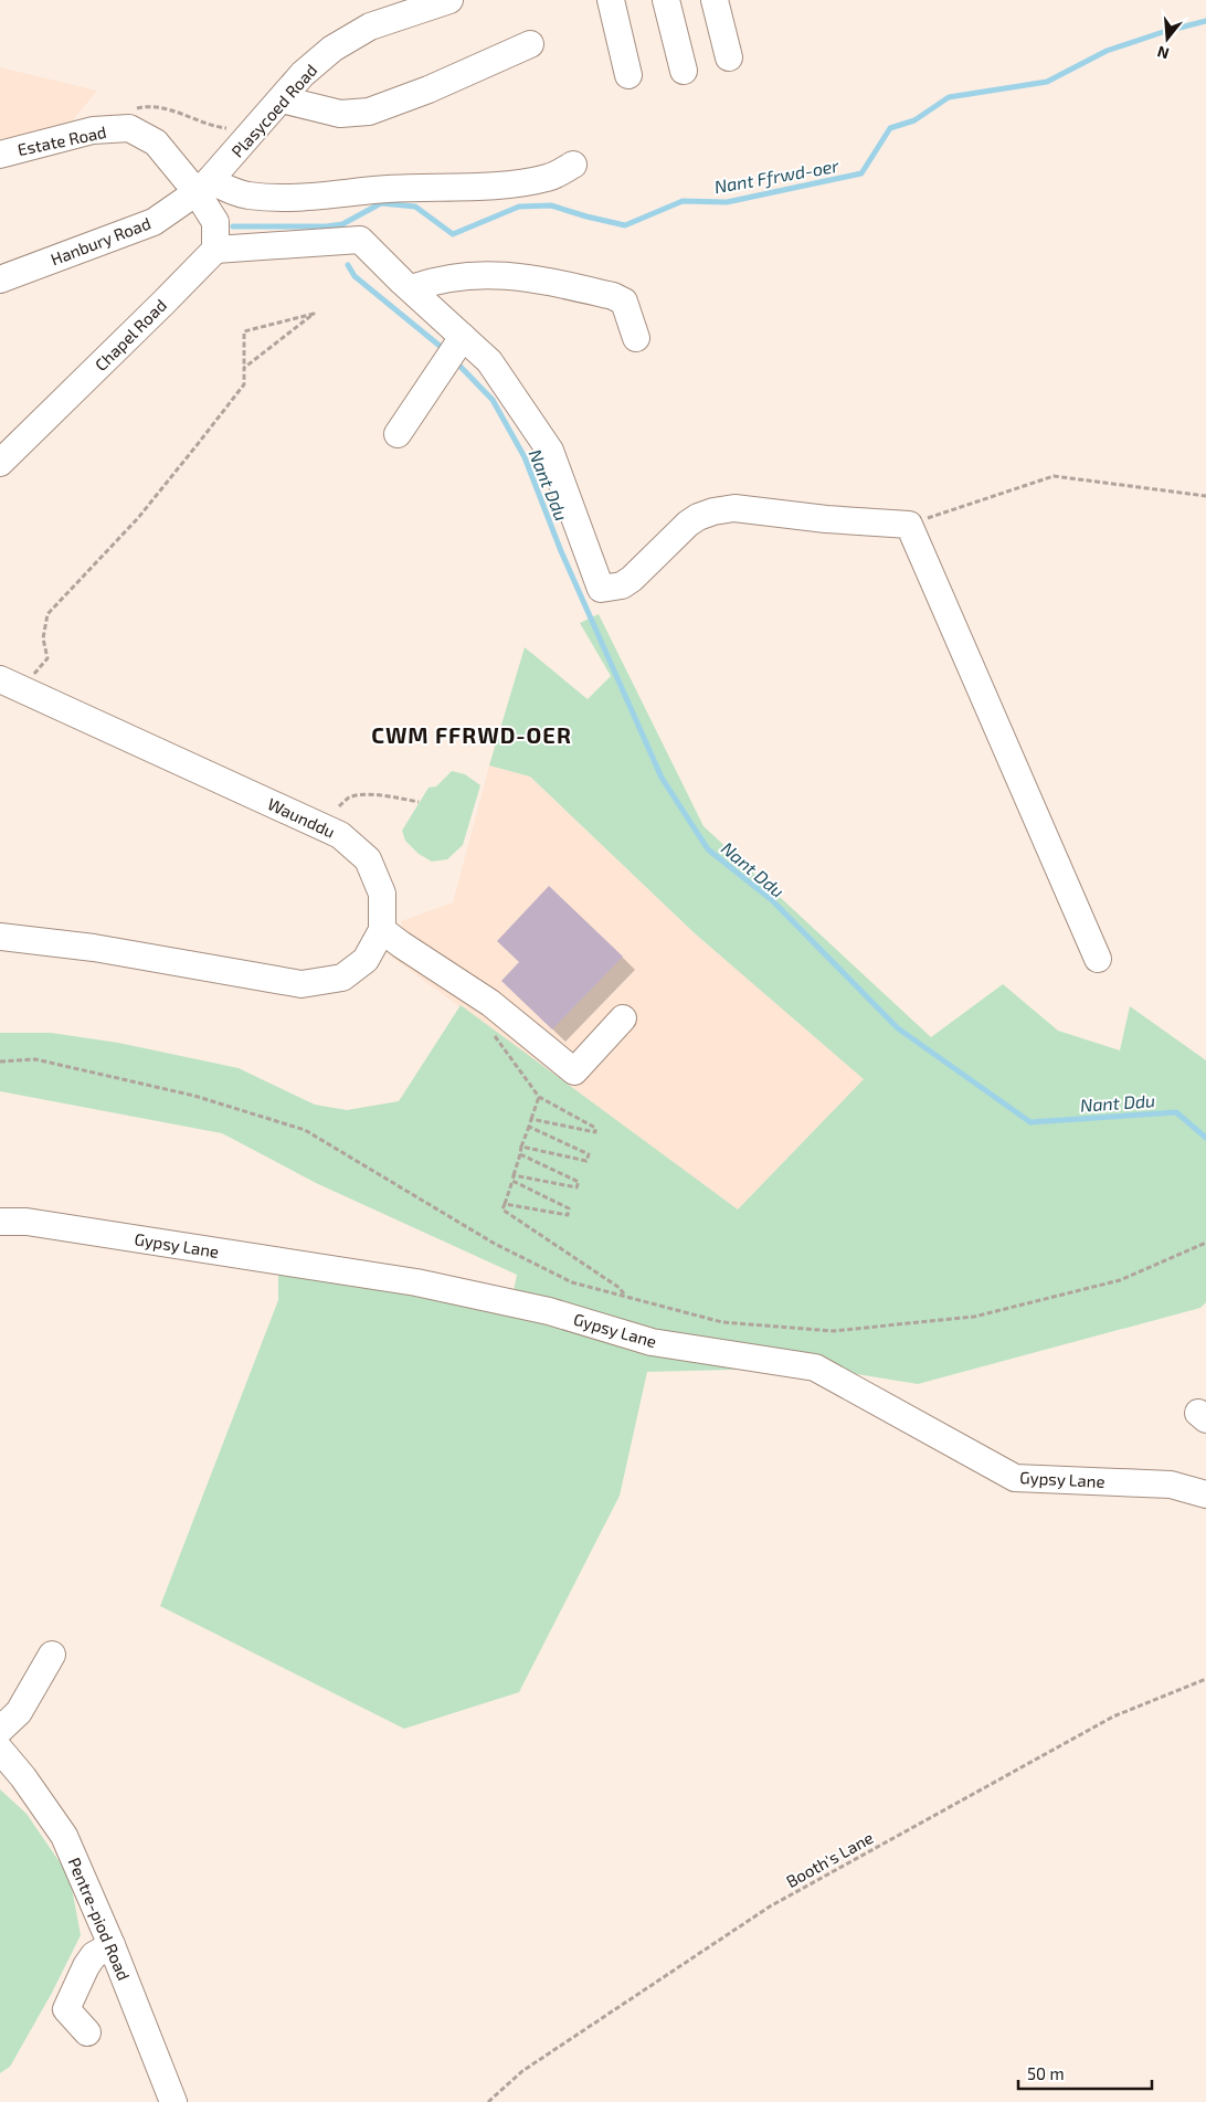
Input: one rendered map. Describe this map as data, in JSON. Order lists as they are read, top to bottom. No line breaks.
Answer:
{"streets":{"street":["Plasycoed Road","Estate Road","Hanbury Road","Chapel Road","Waunddu","Gypsy Lane","Pentre-piod Road"],"path":["Booth's Lane"]},"crossings":[["Plasycoed Road","Estate Road"],["Plasycoed Road","Hanbury Road"],["Estate Road","Hanbury Road"]],"districts":["CWM FFRWD-OER"],"water":["Nant Ffrwd-oer","Nant Ddu"],"scale_bar":"50 m","north":"bottom"}
